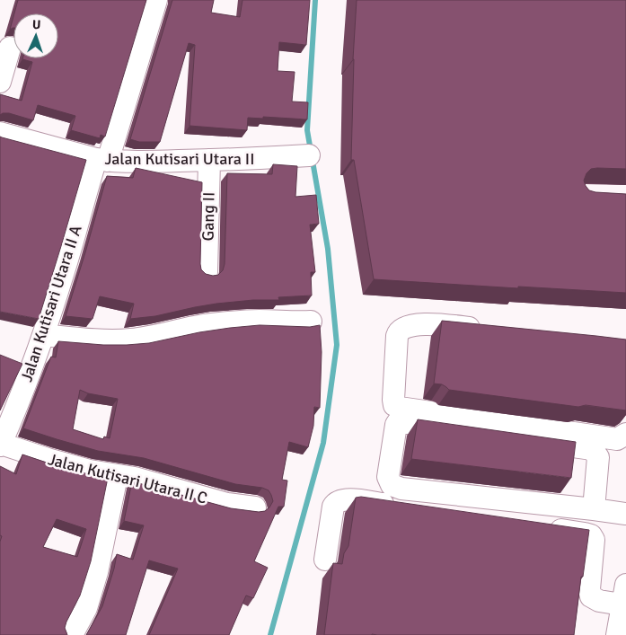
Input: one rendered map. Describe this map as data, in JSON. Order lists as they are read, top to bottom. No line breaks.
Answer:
{"streets":{"street":["Jalan Kutisari Utara II","Gang II","Jalan Kutisari Utara II A","Jalan Kutisari Utara II C"]},"crossings":[["Jalan Kutisari Utara II","Gang II"],["Jalan Kutisari Utara II","Jalan Kutisari Utara II A"],["Jalan Kutisari Utara II A","Jalan Kutisari Utara II C"]],"north":"top"}
